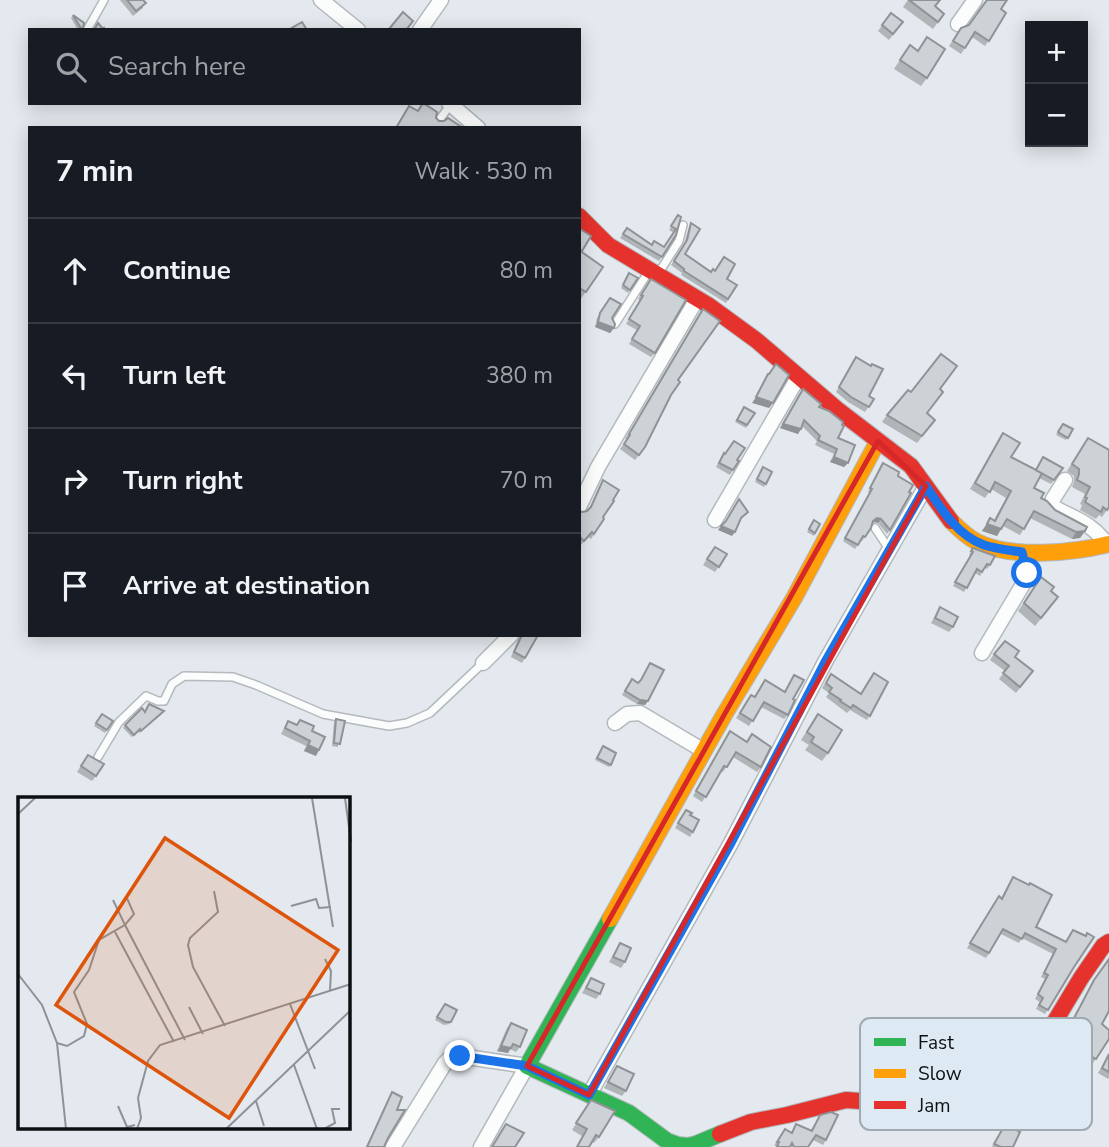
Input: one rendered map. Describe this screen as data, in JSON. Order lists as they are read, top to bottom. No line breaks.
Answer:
{"legend":["Fast","Slow","Jam"],"page":{"map_buttons":["+","−"],"search":"Search here","heading":["7 min","Walk · 530 m"],"list":[["Continue","80 m"],["Turn left","380 m"],["Turn right","70 m"],"Arrive at destination"]}}
